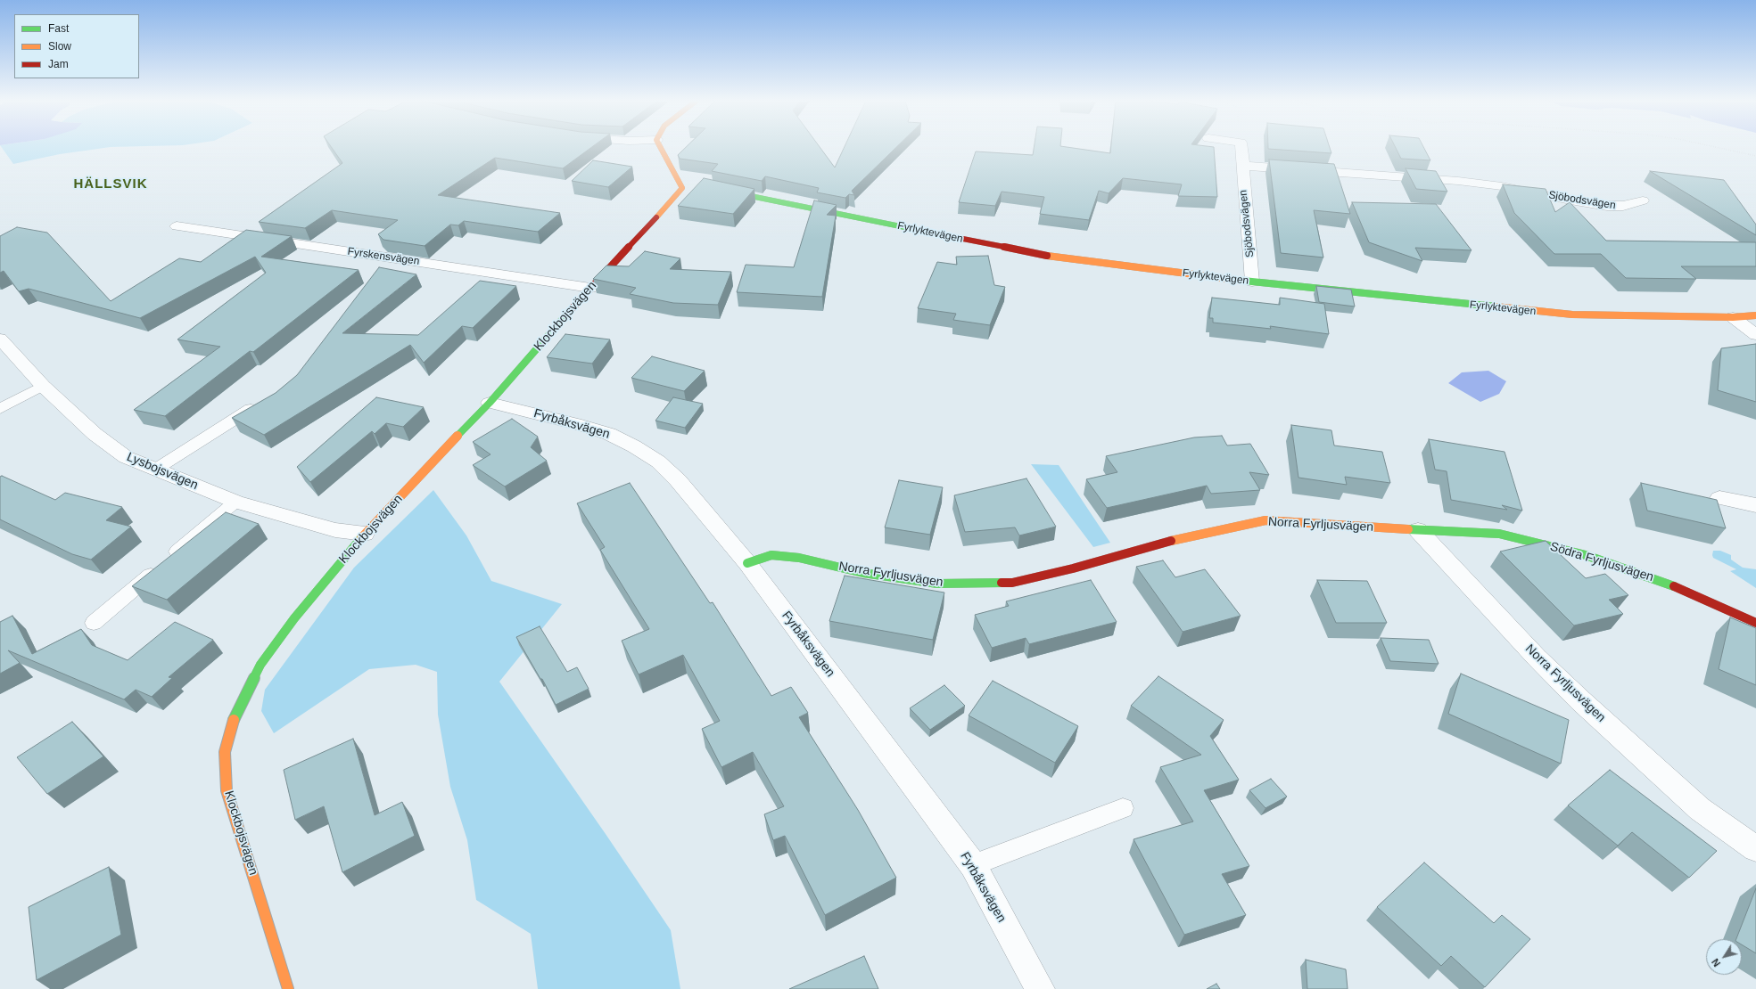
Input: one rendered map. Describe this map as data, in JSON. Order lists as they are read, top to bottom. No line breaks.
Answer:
{"streets":{"street":["Sjöbodsvägen","Fyrlyktevägen","Fyrskensvägen","Klockbojsvägen","Fyrbåksvägen","Lysbojsvägen","Norra Fyrljusvägen","Södra Fyrljusvägen"]},"crossings":[["Sjöbodsvägen","Fyrlyktevägen"],["Fyrskensvägen","Klockbojsvägen"],["Klockbojsvägen","Fyrbåksvägen"],["Klockbojsvägen","Lysbojsvägen"],["Fyrbåksvägen","Norra Fyrljusvägen"],["Norra Fyrljusvägen","Södra Fyrljusvägen"]],"districts":["HÄLLSVIK"],"legend":["Fast","Slow","Jam"],"north":"bottom left"}
